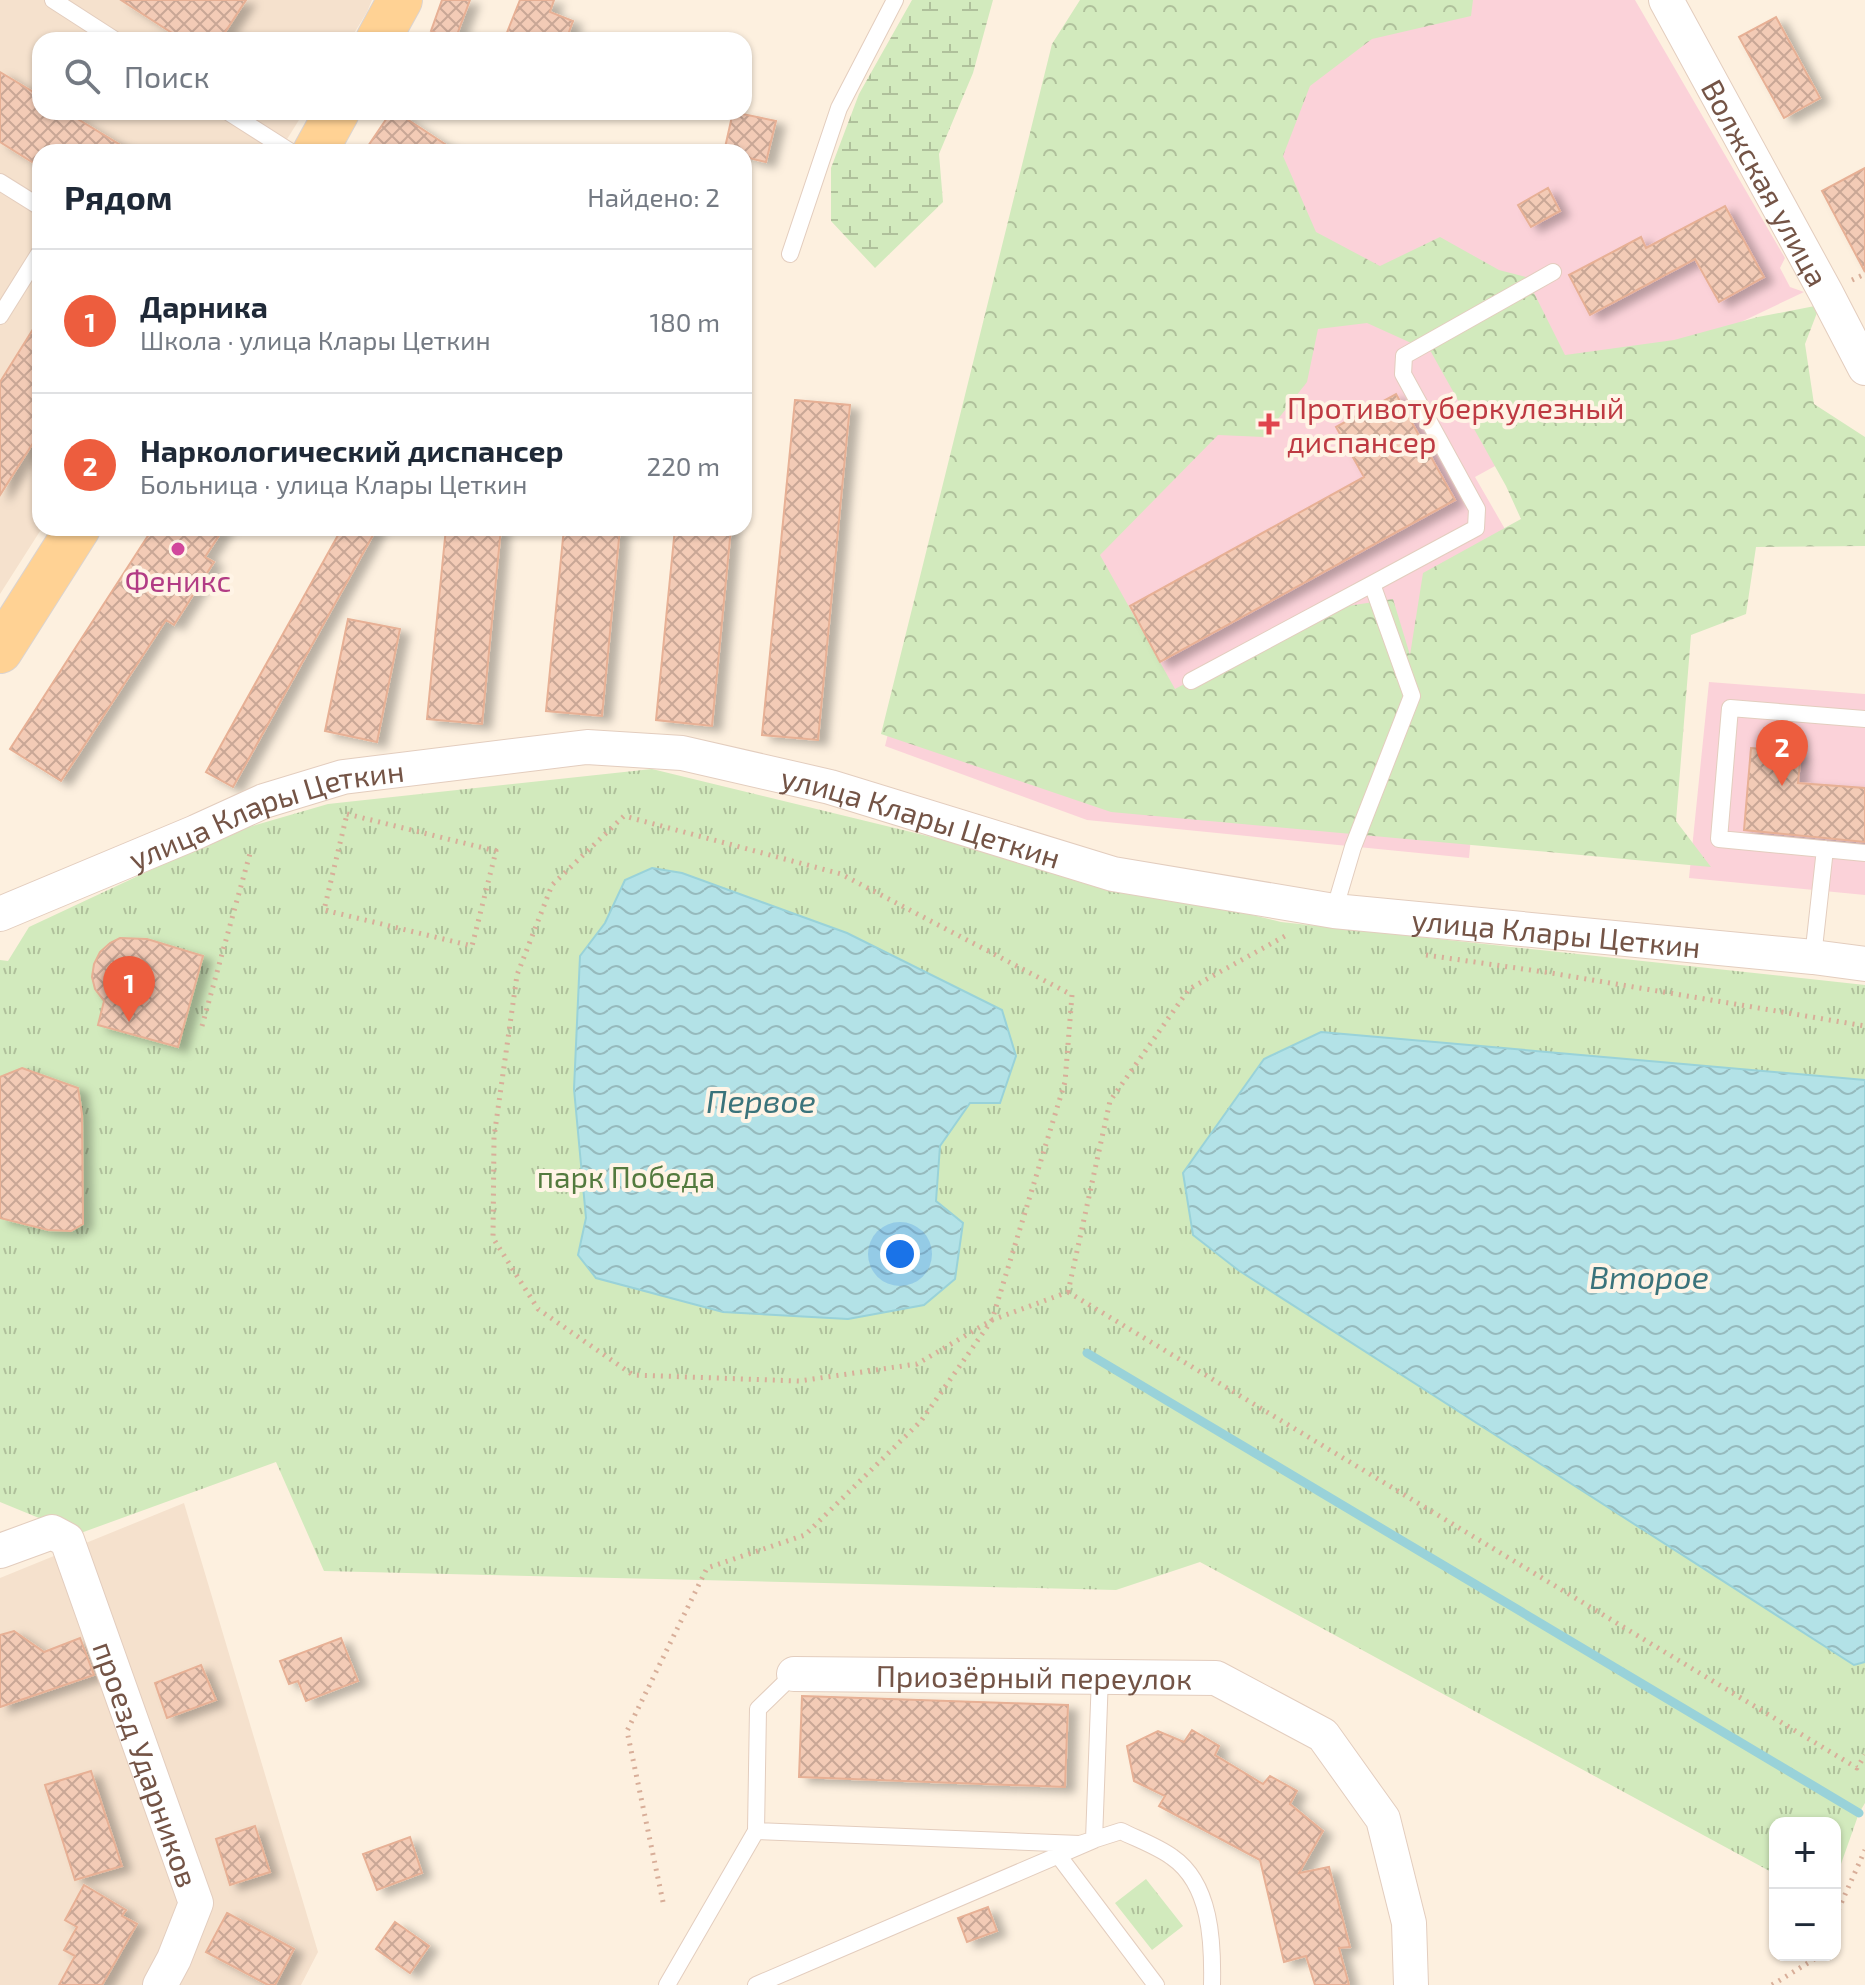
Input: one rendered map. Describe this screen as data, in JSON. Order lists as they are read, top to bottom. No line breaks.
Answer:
{"streets":{"street":["Волжская улица","улица Клары Цеткин","Приозёрный переулок","проезд Ударников"]},"water":["Первое","Второе"],"parks":["парк Победa"],"places":{"health":["Противотуберкулезный диспансер"],"other":["Феникс"]},"page":{"search":"Поиск","heading":["Рядом","Найдено: 2"],"list":[{"mark":"1","name":"Дарника","note":"Школа · улица Клары Цеткин","value":"180 m"},{"mark":"2","name":"Наркологический диспансер","note":"Больница · улица Клары Цеткин","value":"220 m"}],"pins":["2","1"],"map_buttons":["+","−"]}}
